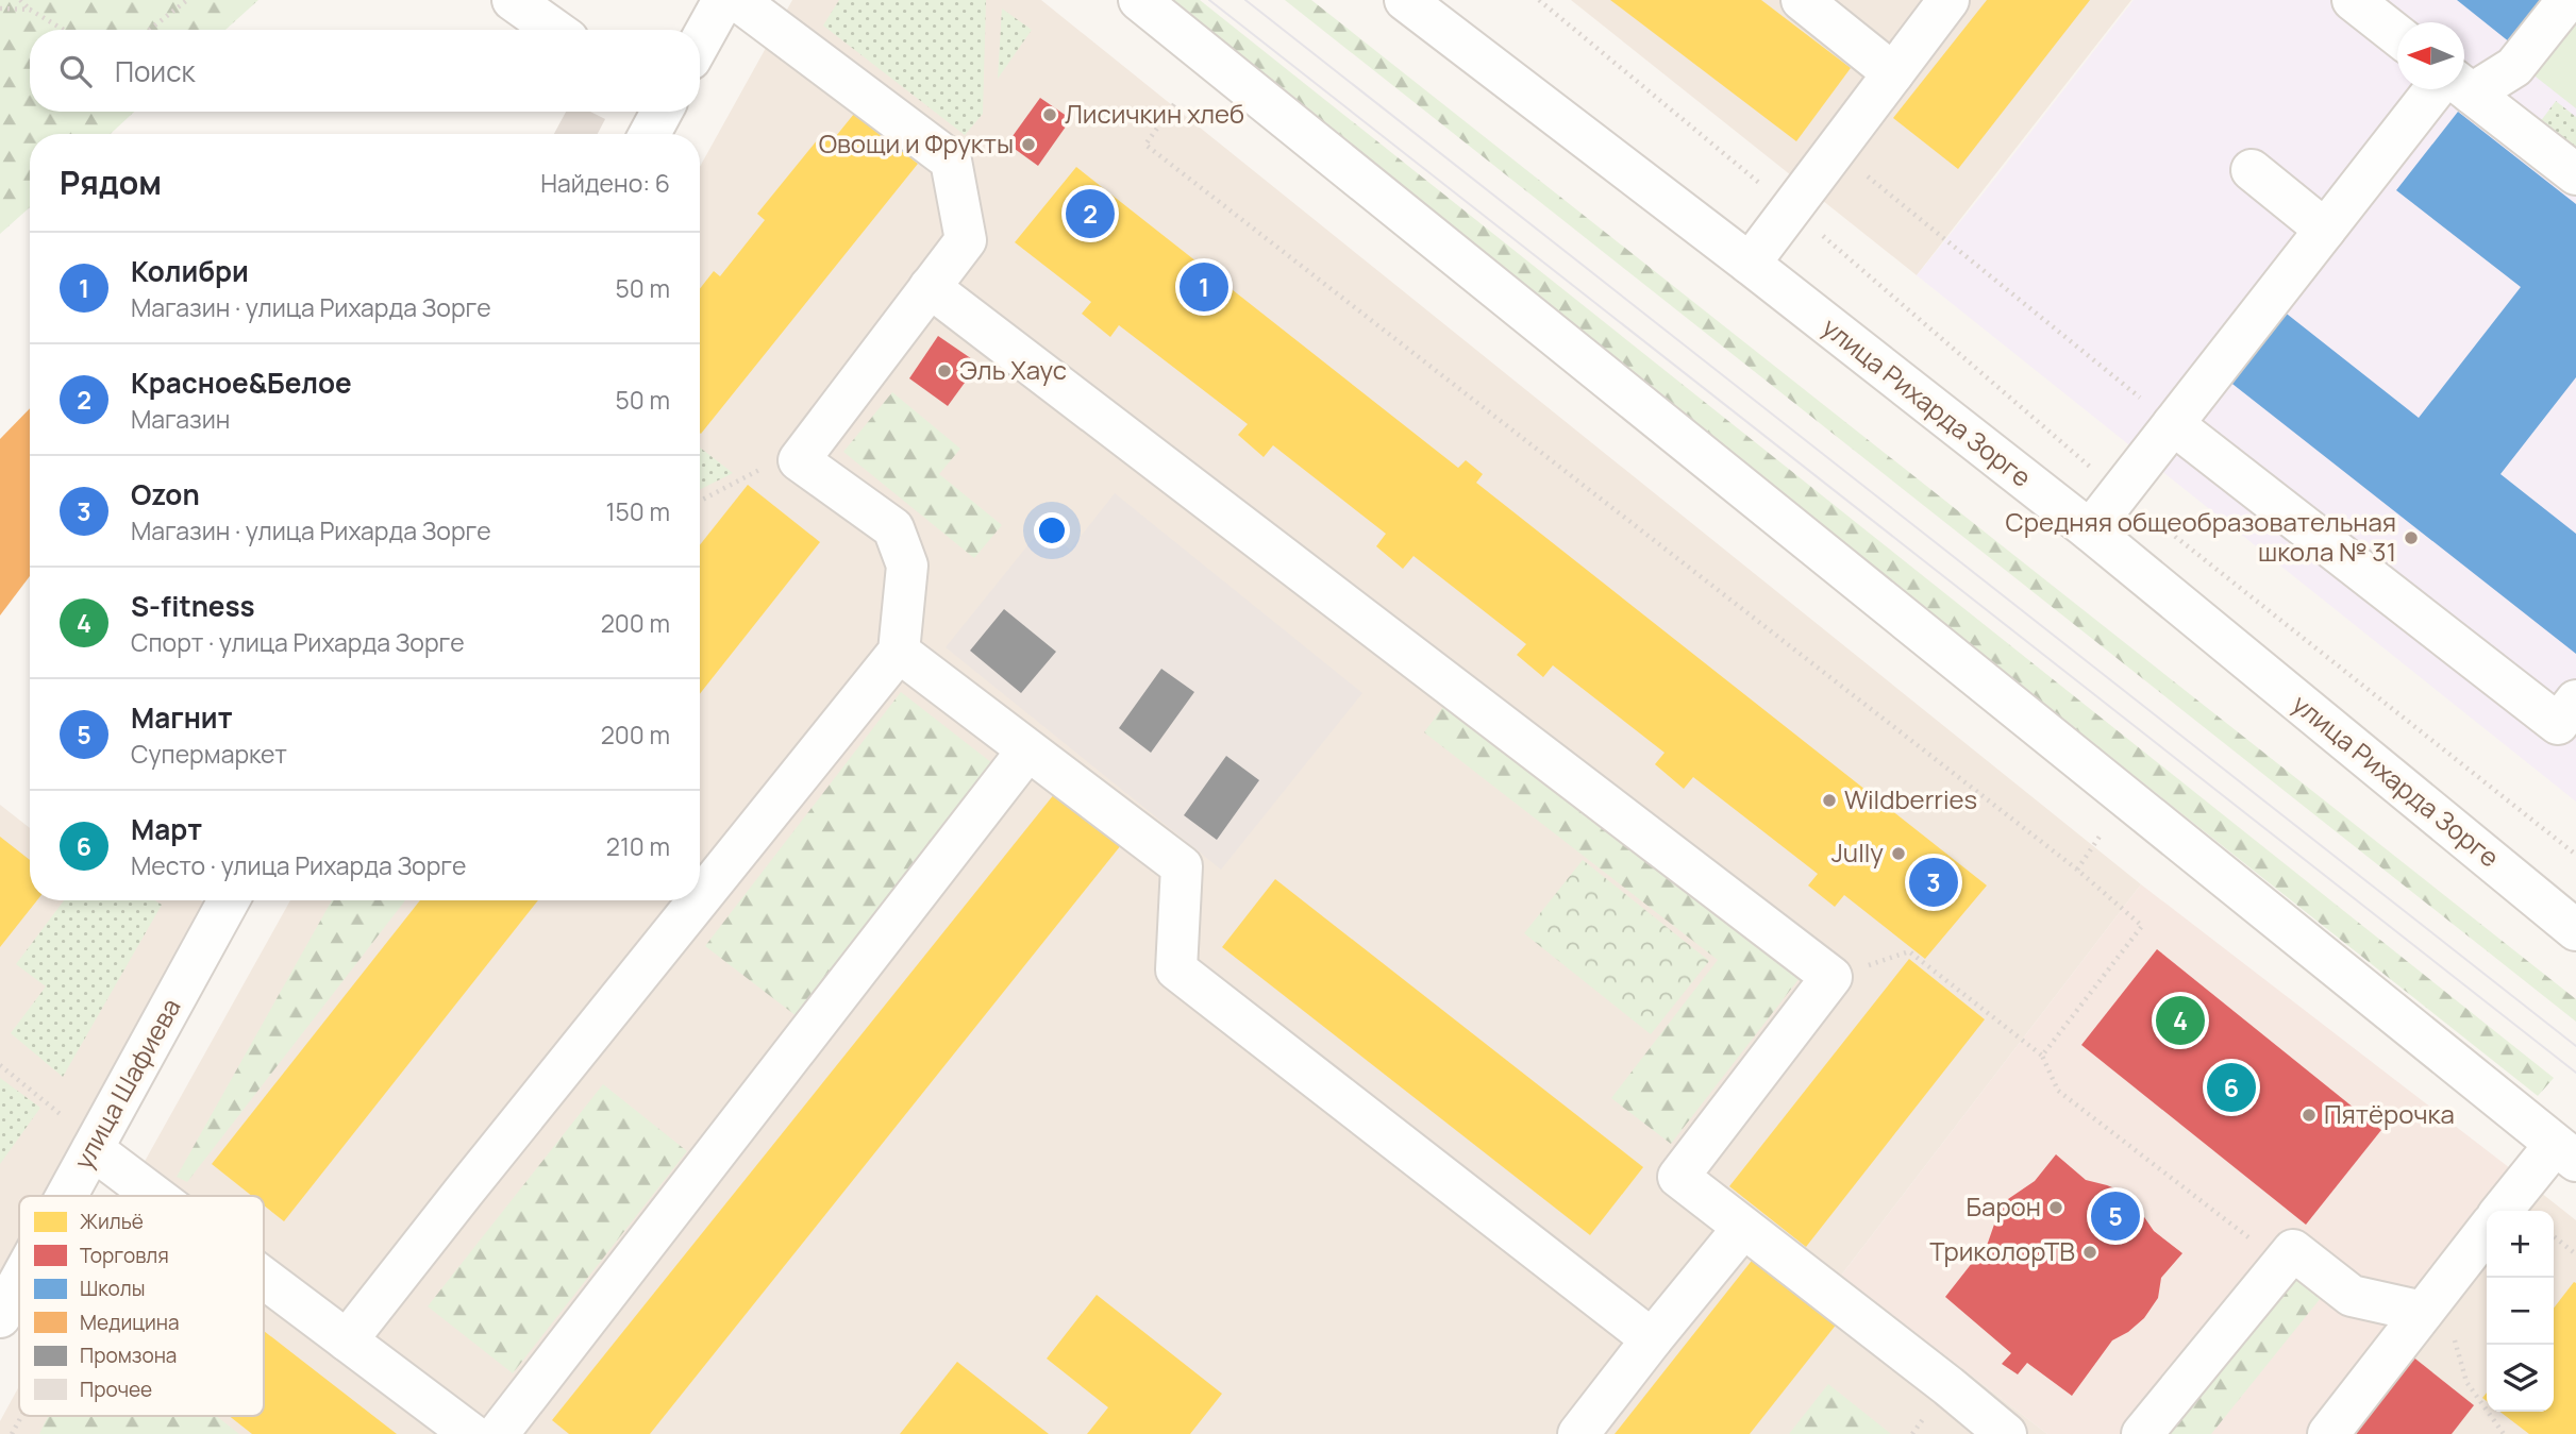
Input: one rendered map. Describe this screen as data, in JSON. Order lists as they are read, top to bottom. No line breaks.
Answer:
{"streets":{"street":["улица Рихарда Зорге","улица Шафиева"]},"places":["Лисичкин хлеб","Овощи и Фрукты","Эль Хаус","Средняя общеобразовательная школа № 31","Wildberries","Jully","Пятёрочка","Барон","ТриколорТВ"],"legend":["Жильё","Торговля","Школы","Медицина","Промзона","Прочее"],"north":"left","page":{"search":"Поиск","heading":["Рядом","Найдено: 6"],"pins":["2","1","3","4","6","5"],"list":[{"mark":"1","name":"Колибри","note":"Магазин · улица Рихарда Зорге","value":"50 m"},{"mark":"2","name":"Красное&Белое","note":"Магазин","value":"50 m"},{"mark":"3","name":"Ozon","note":"Магазин · улица Рихарда Зорге","value":"150 m"},{"mark":"4","name":"S-fitness","note":"Спорт · улица Рихарда Зорге","value":"200 m"},{"mark":"5","name":"Магнит","note":"Супермаркет","value":"200 m"},{"mark":"6","name":"Март","note":"Место · улица Рихарда Зорге","value":"210 m"}],"map_buttons":["+","−"]}}
